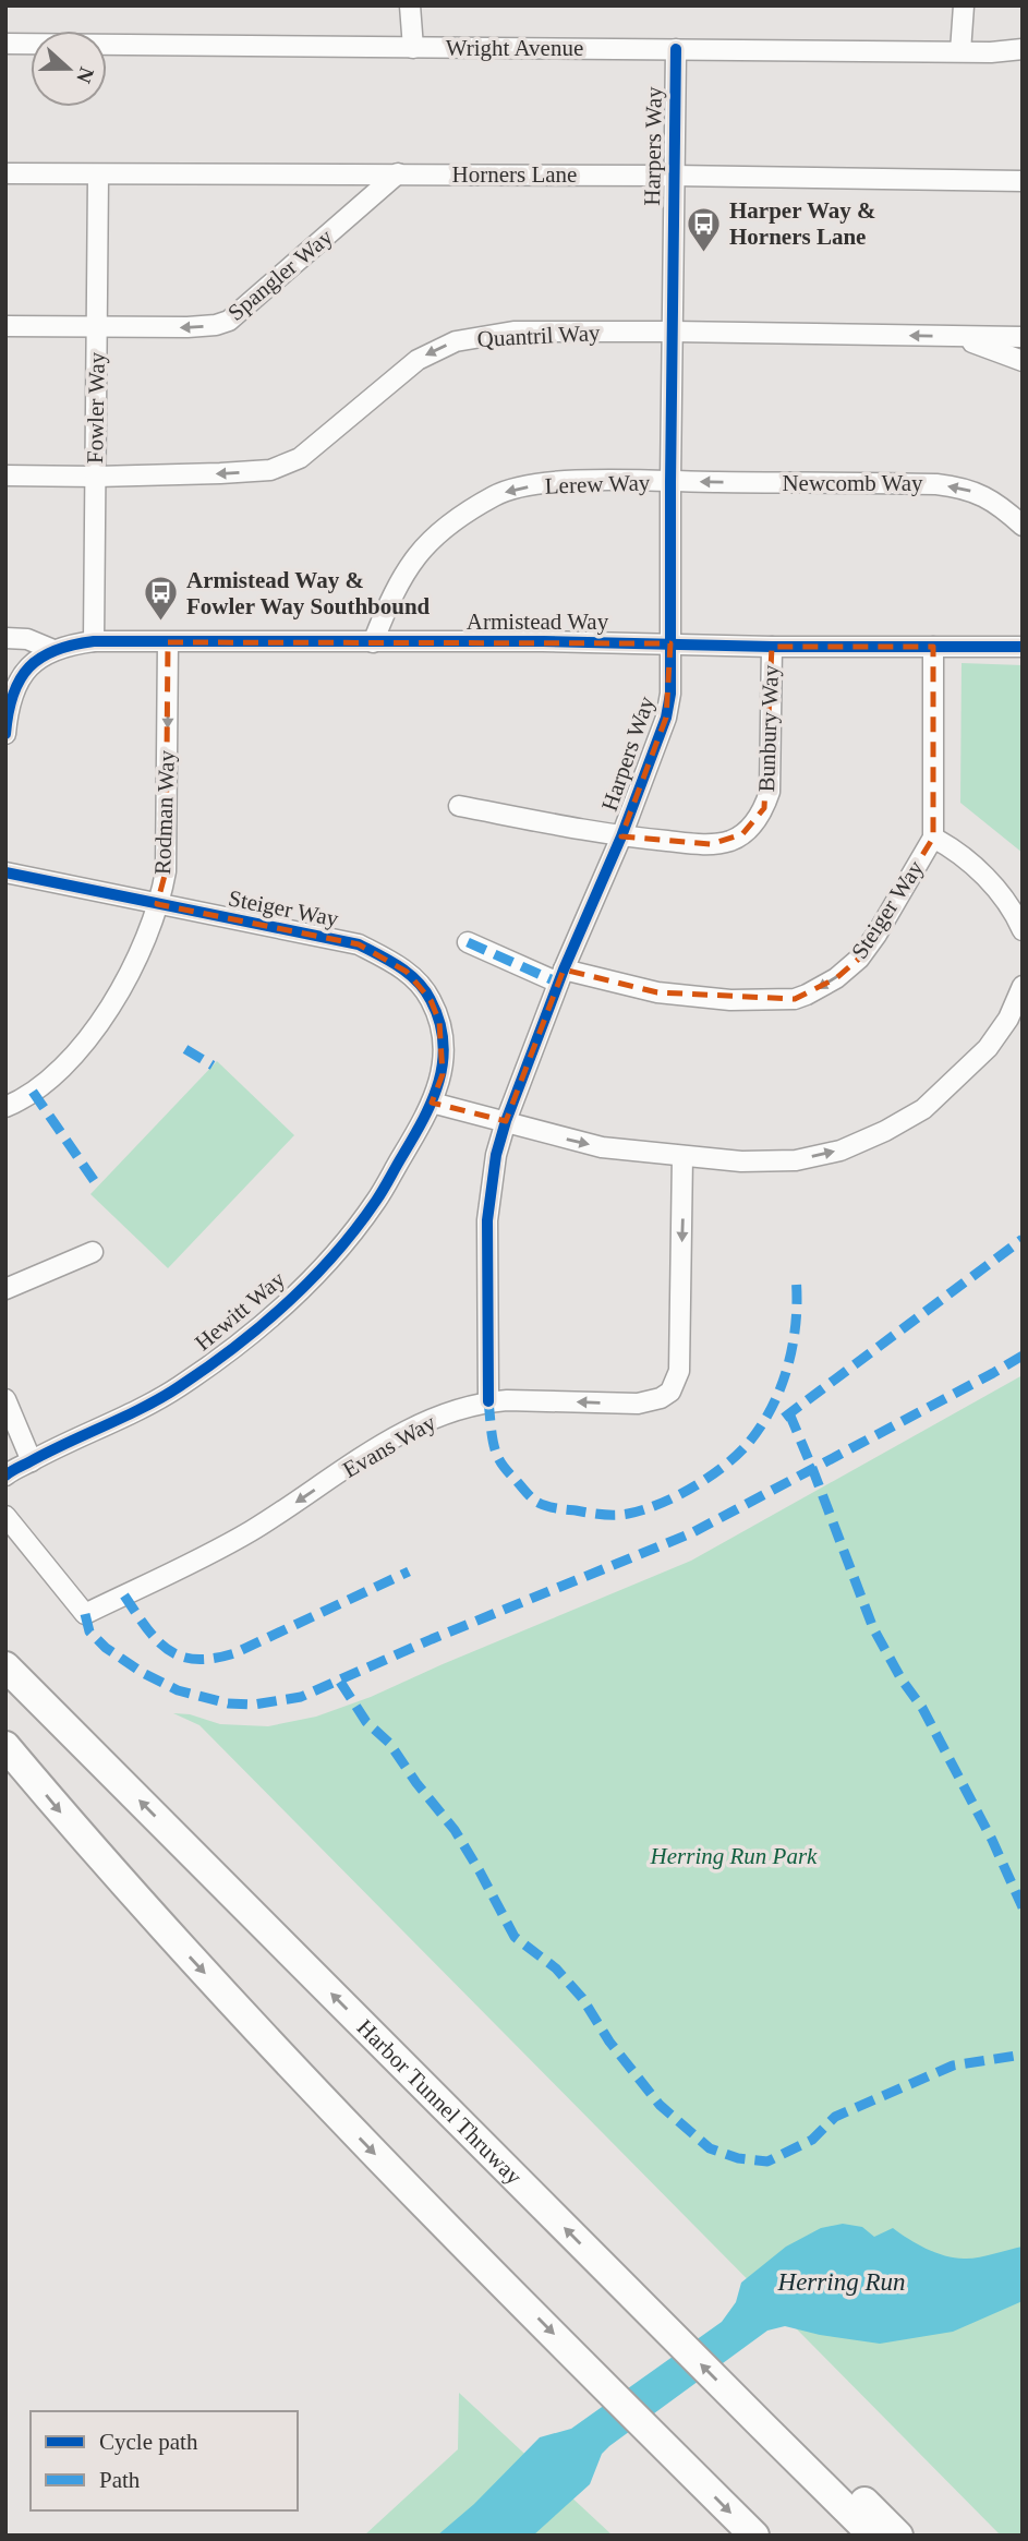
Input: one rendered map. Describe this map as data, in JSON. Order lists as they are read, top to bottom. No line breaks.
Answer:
{"streets":{"highway":["Harbor Tunnel Thruway"],"street":["Wright Avenue","Harpers Way","Horners Lane","Spangler Way","Quantril Way","Fowler Way","Newcomb Way","Lerew Way","Armistead Way","Bunbury Way","Rodman Way","Steiger Way","Hewitt Way","Evans Way"]},"crossings":[["Wright Avenue","Harpers Way"],["Harpers Way","Horners Lane"],["Harpers Way","Quantril Way"],["Harpers Way","Newcomb Way"],["Harpers Way","Lerew Way"],["Harpers Way","Armistead Way"],["Harpers Way","Bunbury Way"],["Harpers Way","Steiger Way"],["Harpers Way","Evans Way"],["Horners Lane","Spangler Way"],["Horners Lane","Fowler Way"],["Spangler Way","Fowler Way"],["Quantril Way","Fowler Way"],["Fowler Way","Armistead Way"],["Newcomb Way","Lerew Way"],["Lerew Way","Armistead Way"],["Armistead Way","Bunbury Way"],["Armistead Way","Rodman Way"],["Armistead Way","Steiger Way"],["Rodman Way","Steiger Way"],["Steiger Way","Hewitt Way"]],"one_way":["Spangler Way","Quantril Way","Newcomb Way","Lerew Way","Rodman Way"],"water":["Herring Run"],"parks":["Herring Run Park"],"places":{"bus stop":["Harper Way & Horners Lane","Armistead Way & Fowler Way Southbound"]},"legend":["Cycle path","Path"],"north":"right"}
